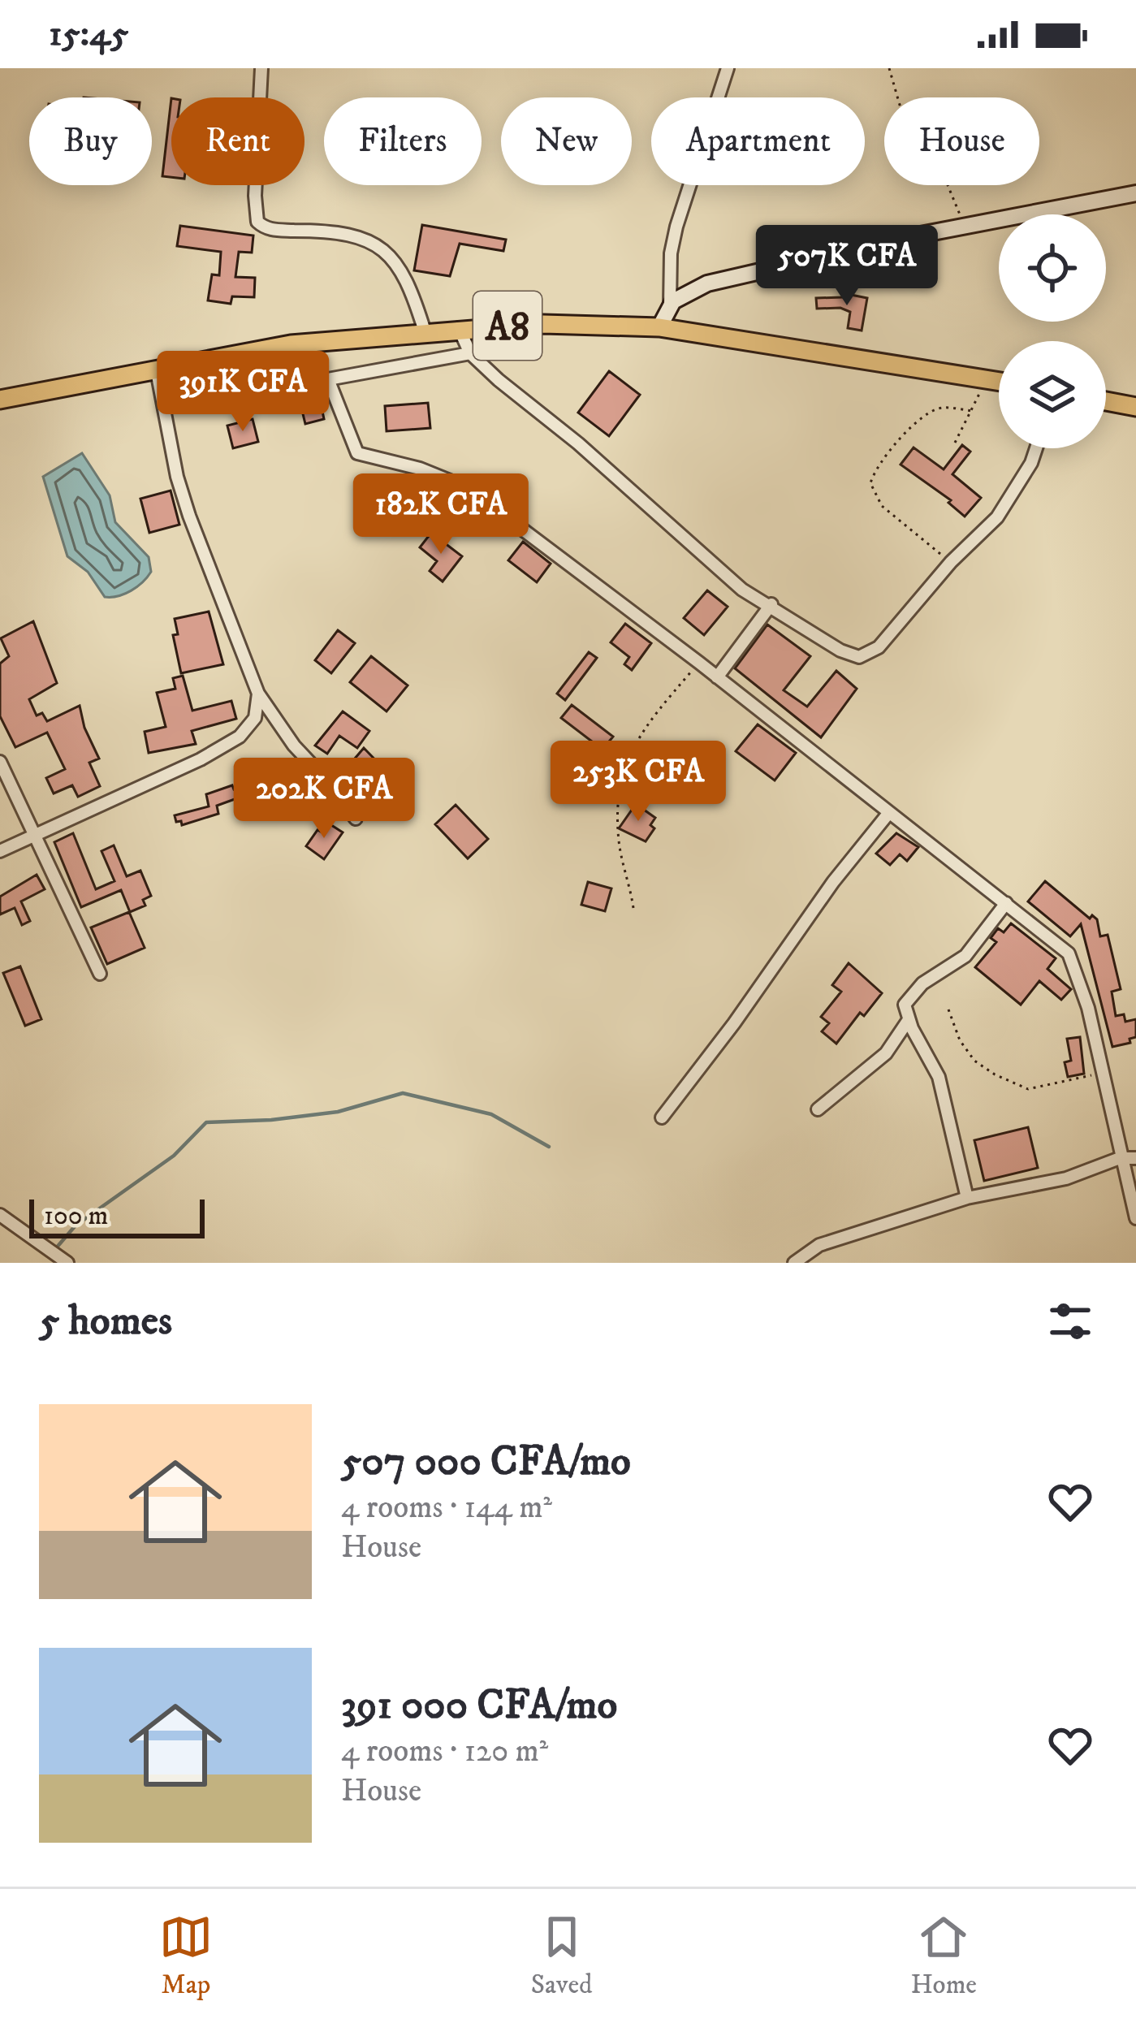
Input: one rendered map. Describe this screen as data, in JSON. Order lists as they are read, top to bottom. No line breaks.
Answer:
{"streets":{"main road":["A8"]},"scale_bar":"100 m","page":{"status":"15:45","chip":["Buy","Rent","Filters","New","Apartment","House"],"price":["507K CFA","391K CFA","182K CFA","253K CFA","202K CFA"],"scale":"100 m","heading":"5 homes","list":[{"name":"507 000 CFA/mo","note":"4 rooms · 144 m² · House"},{"name":"391 000 CFA/mo","note":"4 rooms · 120 m² · House"}],"tabs":["Map","Saved","Home"]}}
